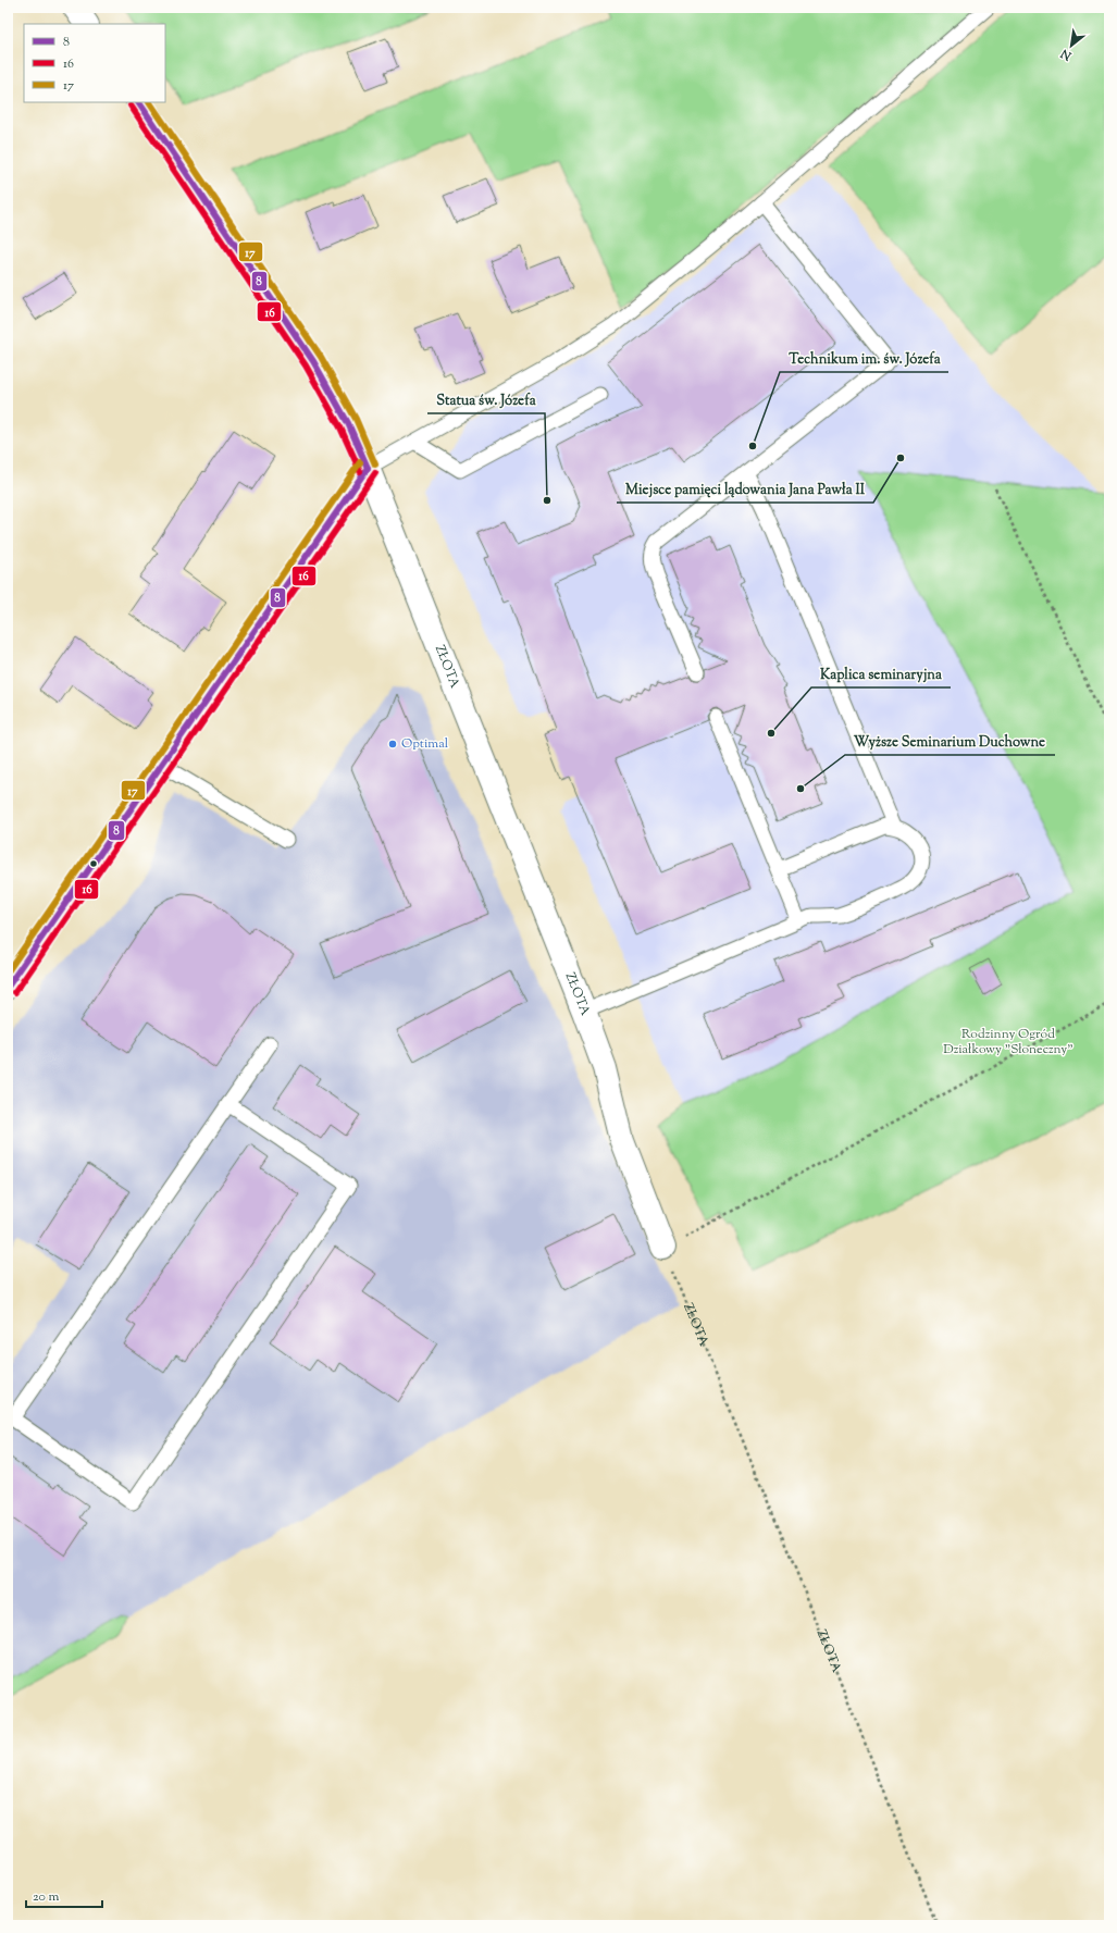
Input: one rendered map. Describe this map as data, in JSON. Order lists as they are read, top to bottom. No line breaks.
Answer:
{"streets":{"street":["ZŁOTA"]},"parks":["Rodzinny Ogród Działkowy \"Słoneczny\""],"places":["Technikum im. św. Józefa","Miejsce pamięci lądowania Jana Pawła II","Statua św. Józefa","Kaplica seminaryjna","Optimal","Wyższe Seminarium Duchowne"],"lines":["transit line 8","transit line 17","transit line 16"],"legend":["8","16","17"],"scale_bar":"20 m","north":"bottom left"}
